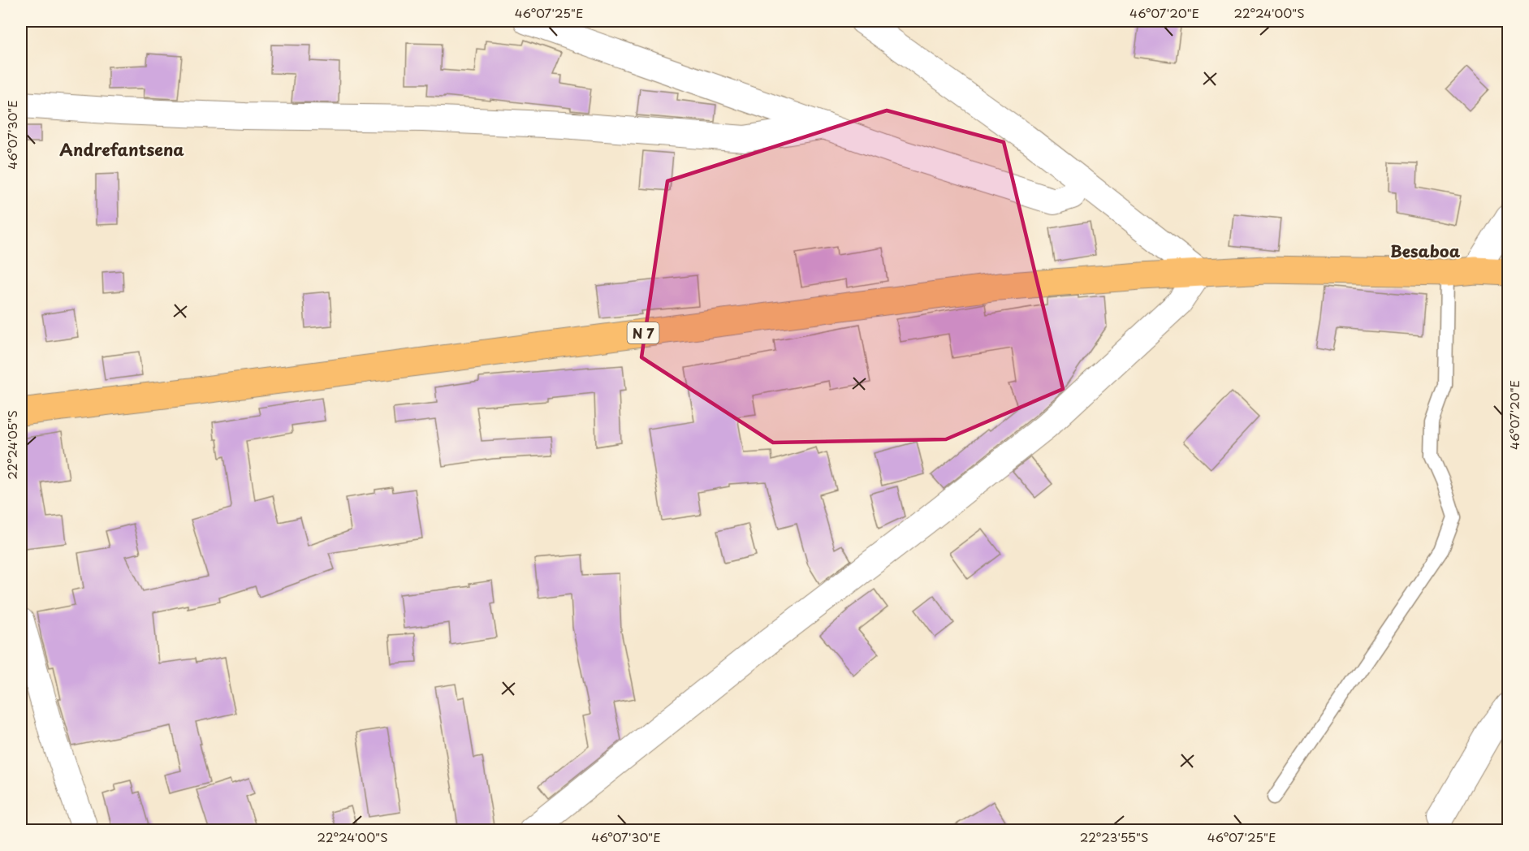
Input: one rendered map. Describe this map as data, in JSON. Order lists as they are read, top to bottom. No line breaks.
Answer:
{"streets":{"main road":["N 7"]},"districts":["Andrefantsena","Besaboa"],"coordinates":["46°07'25\"E","46°07'20\"E","22°24'00\"S","46°07'30\"E","22°24'05\"S","22°23'55\"S"]}
